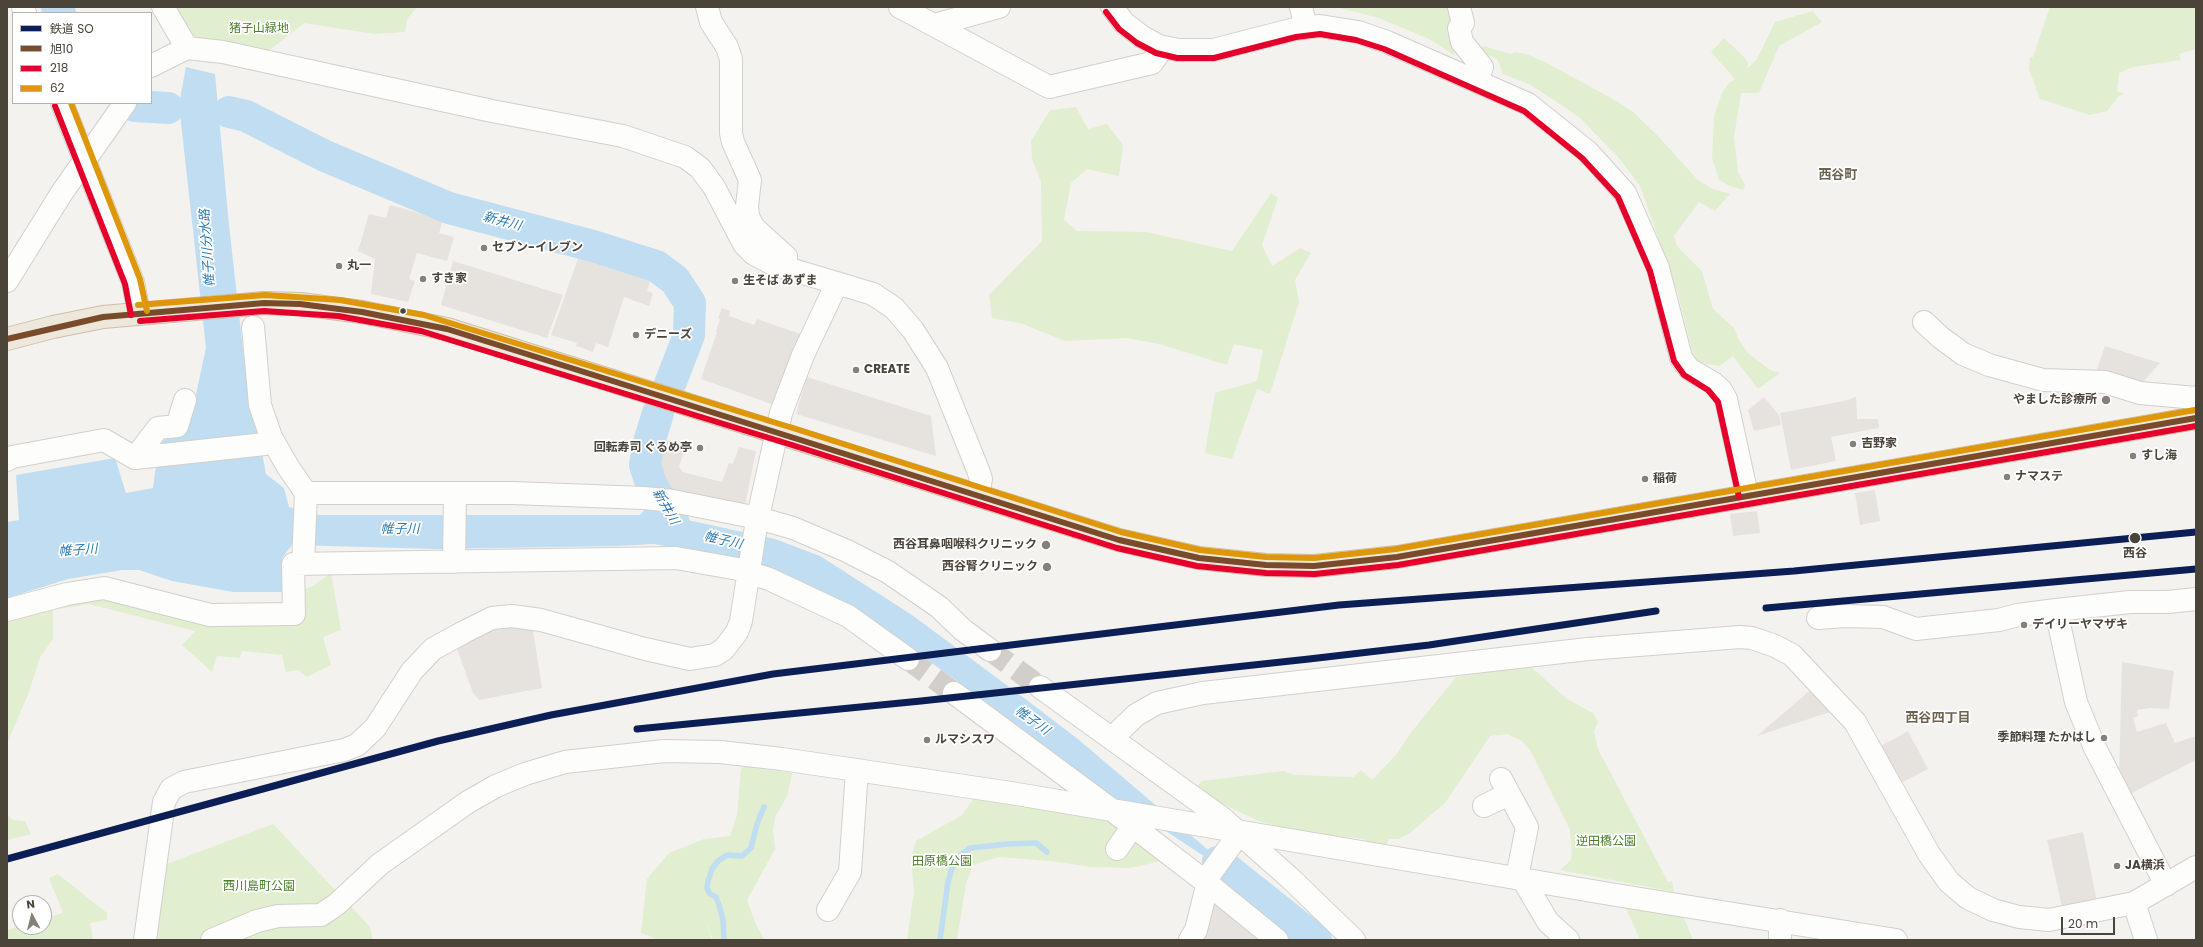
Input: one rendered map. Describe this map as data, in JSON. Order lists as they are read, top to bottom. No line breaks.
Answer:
{"districts":["西谷町","西谷四丁目"],"water":["新井川","帷子川分水路","帷子川"],"parks":["猪子山緑地","逆田橋公園","田原橋公園","西川島町公園"],"places":["セブン-イレブン","丸一","すき家","生そば あずま","デニーズ","CREATE","やました診療所","吉野家","回転寿司 ぐるめ亭","すし海","ナマステ","稲荷","西谷","西谷耳鼻咽喉科クリニック","西谷腎クリニック","デイリーヤマザキ","季節料理 たかはし","ルマシスワ","JA横浜"],"lines":["transit line 218","transit line 62","transit line 旭10","rail line SO"],"legend":["鉄道 SO","旭10","218","62"],"scale_bar":"20 m","north":"top"}
